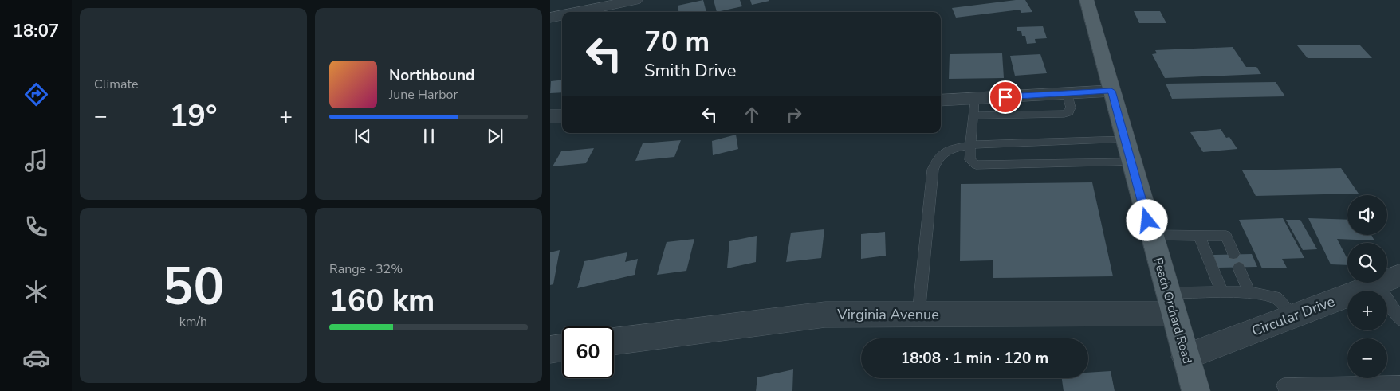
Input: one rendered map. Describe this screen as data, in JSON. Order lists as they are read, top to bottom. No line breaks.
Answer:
{"streets":{"main road":["Peach Orchard Road"],"street":["Virginia Avenue","Circular Drive"]},"crossings":[["Peach Orchard Road","Virginia Avenue"],["Peach Orchard Road","Circular Drive"]],"page":{"tabs":"18:07","tile":["Climate",["50","km/h"],["Range · 32%","160 km"]],"turn":["70 m","Smith Drive"],"song":["Northbound","June Harbor"],"heat":["−","19°","+"],"map_buttons":["+","−"],"limit":"60","trip":"18:08 · 1 min · 120 m"}}
